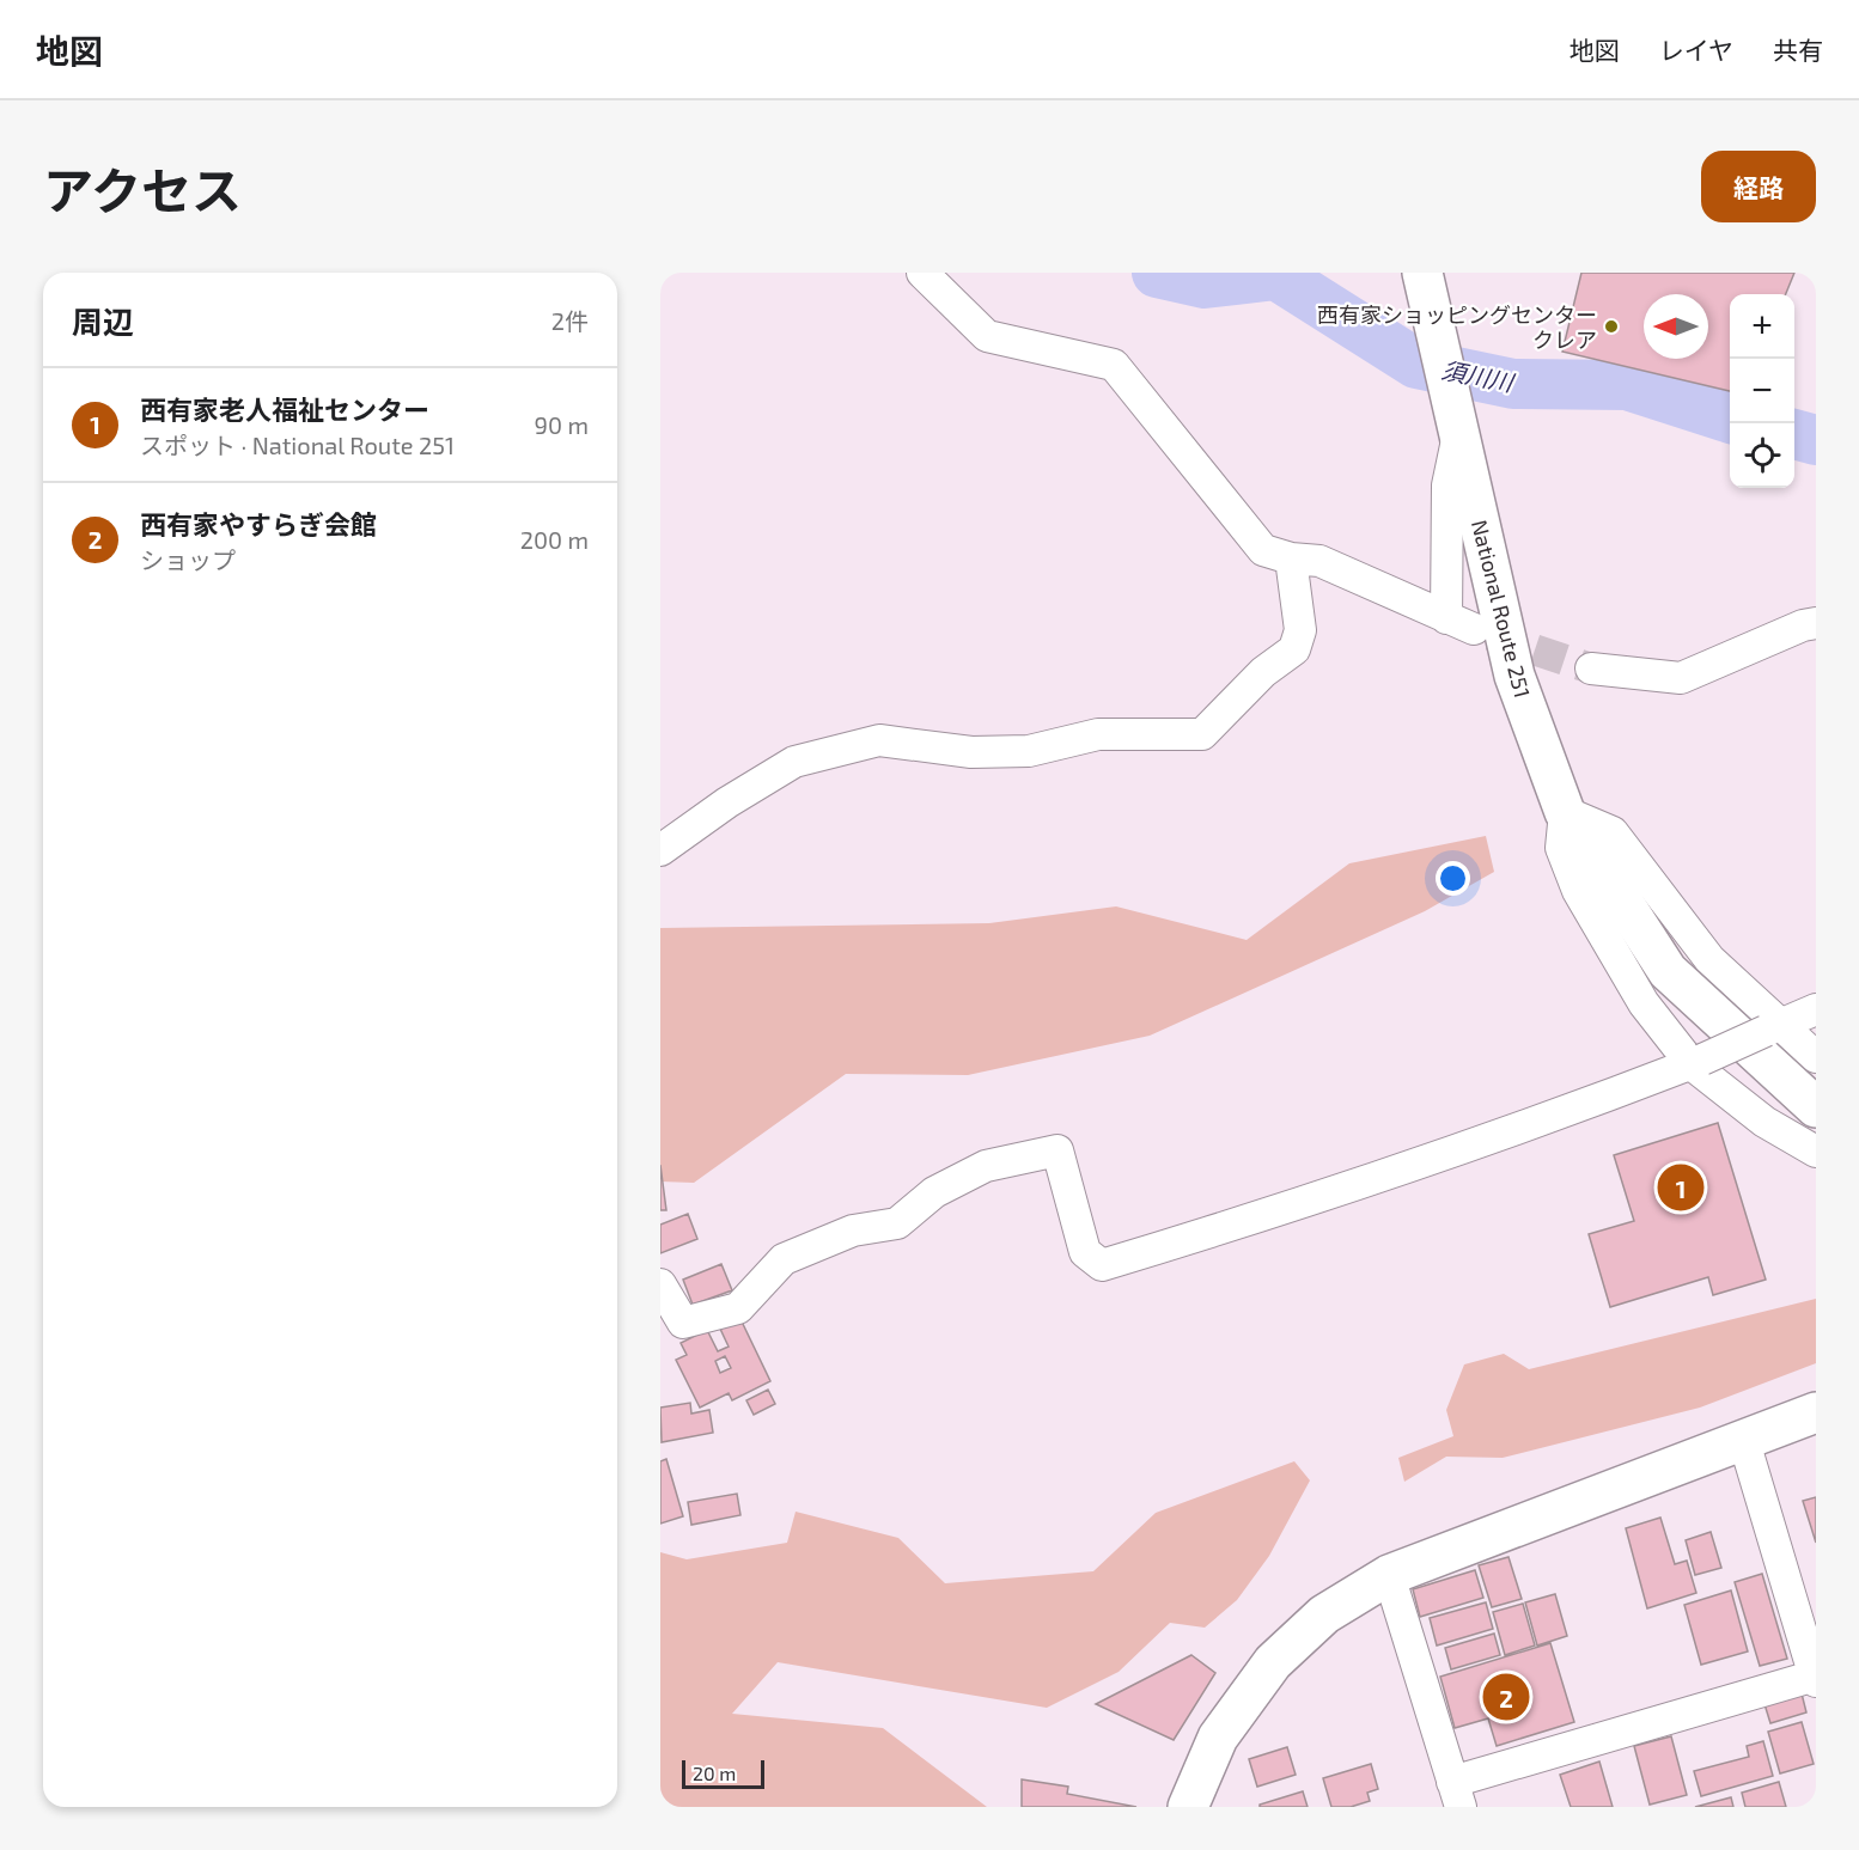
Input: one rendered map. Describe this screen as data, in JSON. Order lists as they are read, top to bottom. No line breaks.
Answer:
{"streets":{"main road":["National Route 251"]},"water":["須川川"],"places":["西有家ショッピングセンター クレア"],"scale_bar":"20 m","north":"left","page":{"header":"地図","nav":["地図","レイヤ","共有"],"title":"アクセス","buttons":"経路","heading":["周辺","2件"],"map_buttons":["+","−"],"list":[{"mark":"1","name":"西有家老人福祉センター","note":"スポット · National Route 251","value":"90 m"},{"mark":"2","name":"西有家やすらぎ会館","note":"ショップ","value":"200 m"}],"pins":["1","2"],"scale":"20 m"}}
